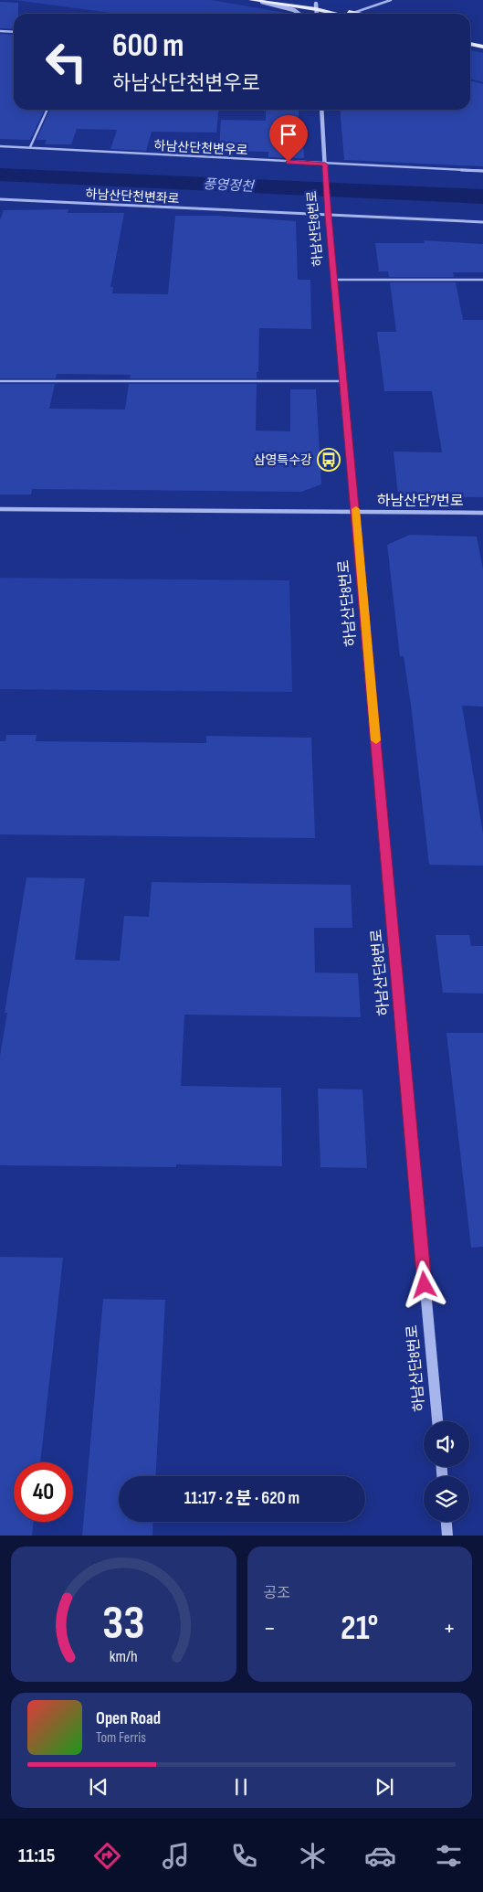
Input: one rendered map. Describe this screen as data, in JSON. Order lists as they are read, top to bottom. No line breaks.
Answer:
{"streets":{"street":["하남산단천변우로","하남산단천변좌로","하남산단8번로","하남산단7번로"]},"crossings":[["하남산단천변우로","하남산단8번로"],["하남산단천변좌로","하남산단8번로"],["하남산단8번로","하남산단7번로"]],"water":["풍영정천"],"places":{"bus stop":["삼영특수강"]},"page":{"turn":["600 m","하남산단천변우로"],"limit":"40","trip":"11:17 · 2 분 · 620 m","tile":"공조","heat":["−","21°","+"],"song":["Open Road","Tom Ferris"],"tabs":"11:15","gauge":["33","km/h"]}}
